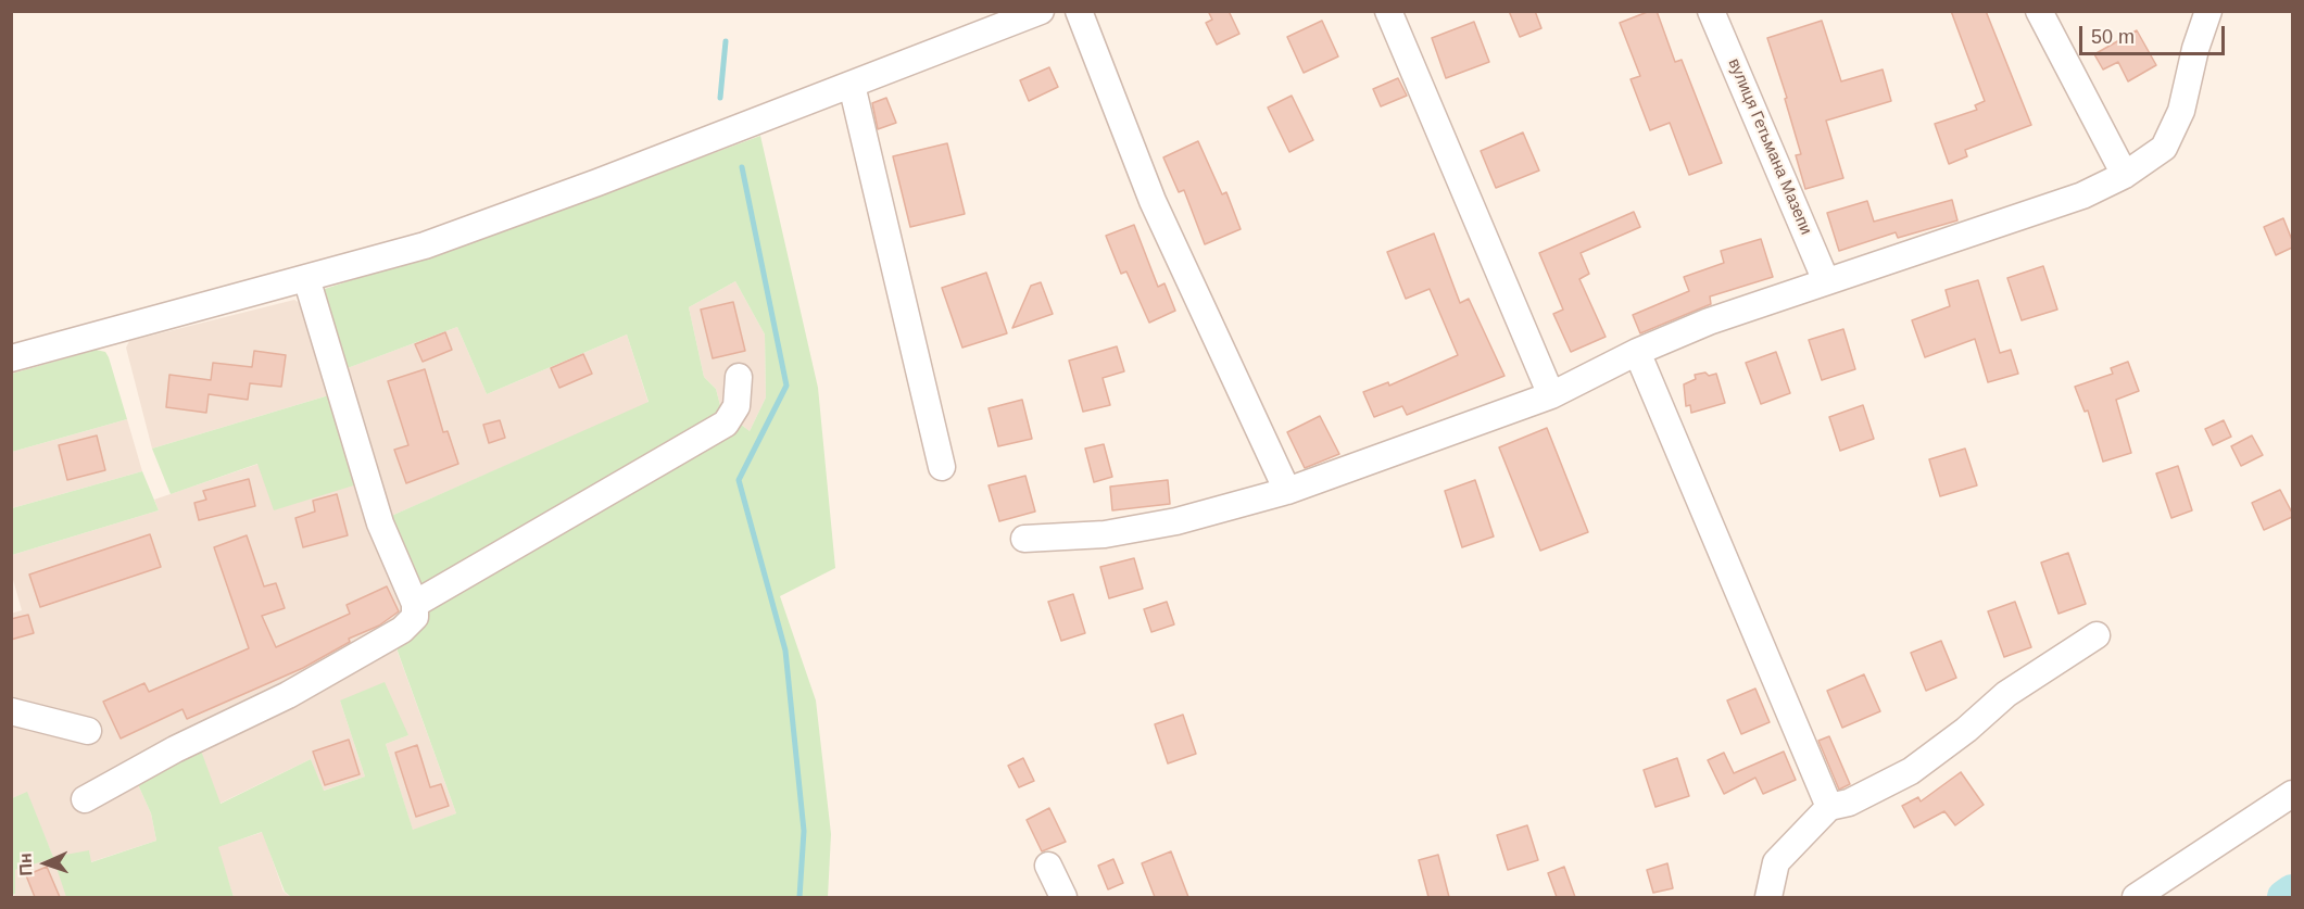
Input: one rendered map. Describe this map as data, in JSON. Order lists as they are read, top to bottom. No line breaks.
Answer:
{"streets":{"street":["вулиця Гетьмана Мазепи"]},"scale_bar":"50 m","north":"left"}
